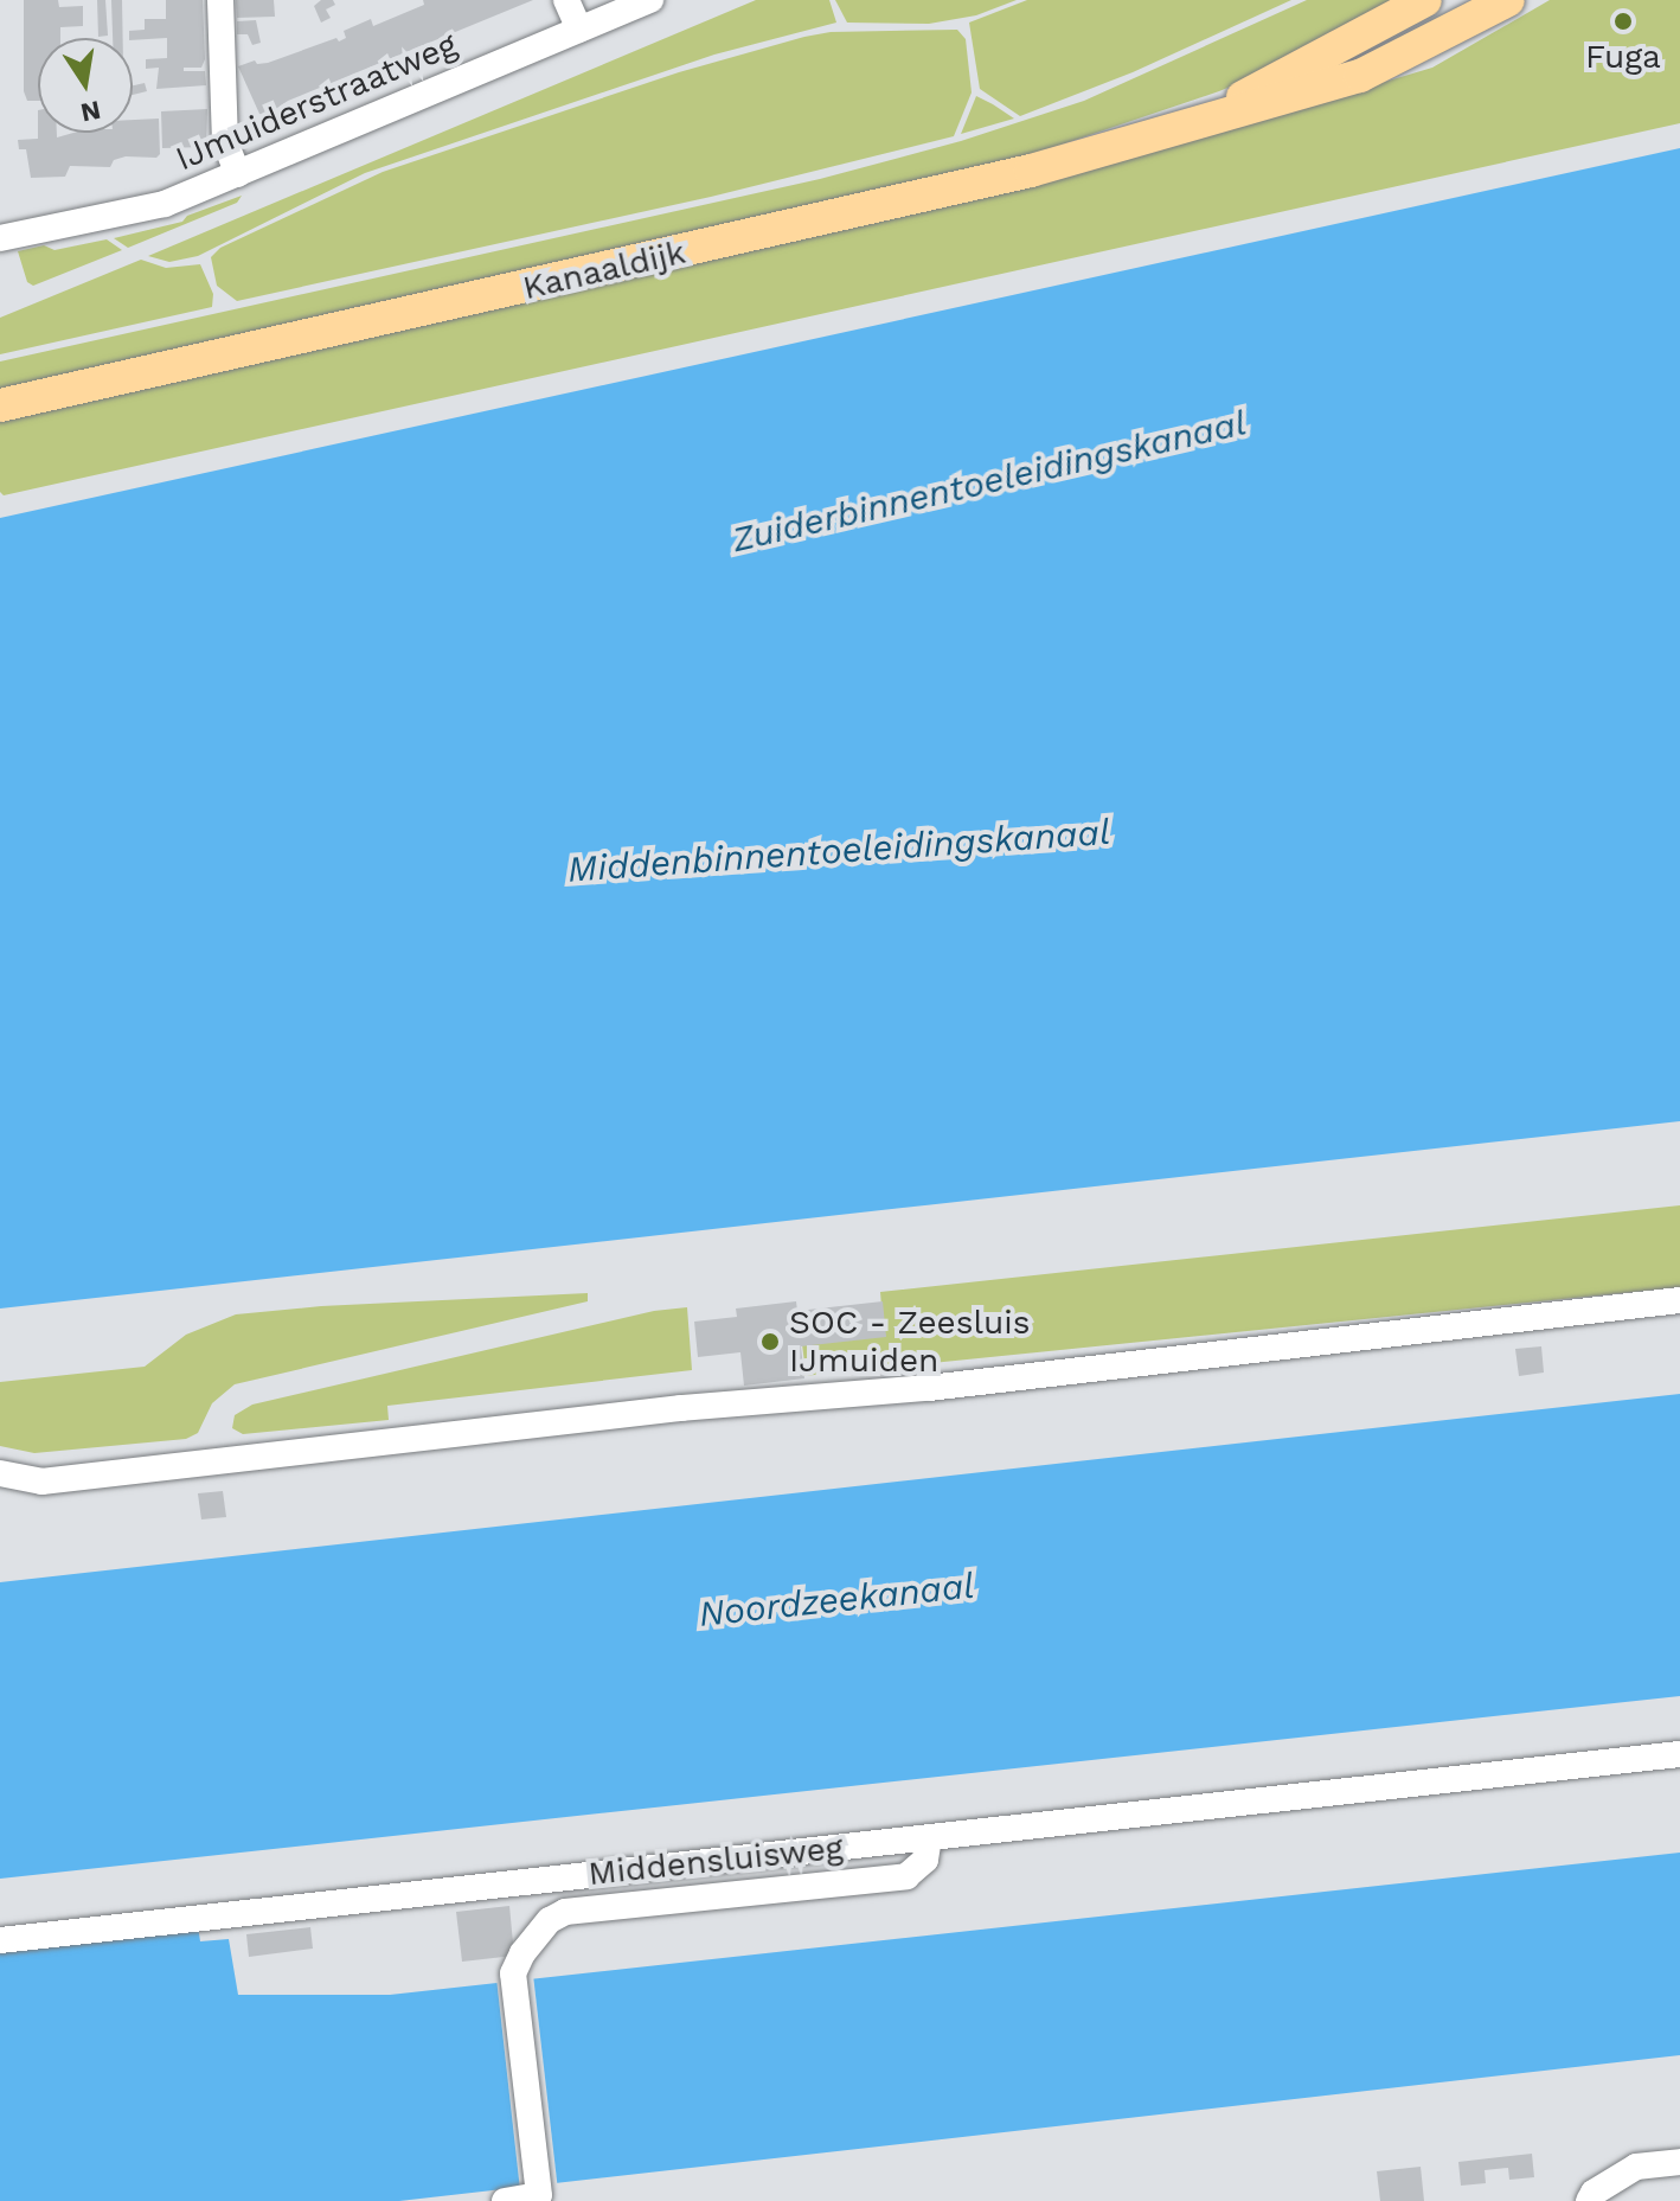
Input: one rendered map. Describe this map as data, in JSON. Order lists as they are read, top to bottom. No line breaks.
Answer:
{"streets":{"main road":["Kanaaldijk"],"street":["IJmuiderstraatweg","Middensluisweg"]},"water":["Zuiderbinnentoeleidingskanaal","Middenbinnentoeleidingskanaal","Noordzeekanaal"],"places":["Fuga","SOC - Zeesluis IJmuiden"],"north":"bottom"}
